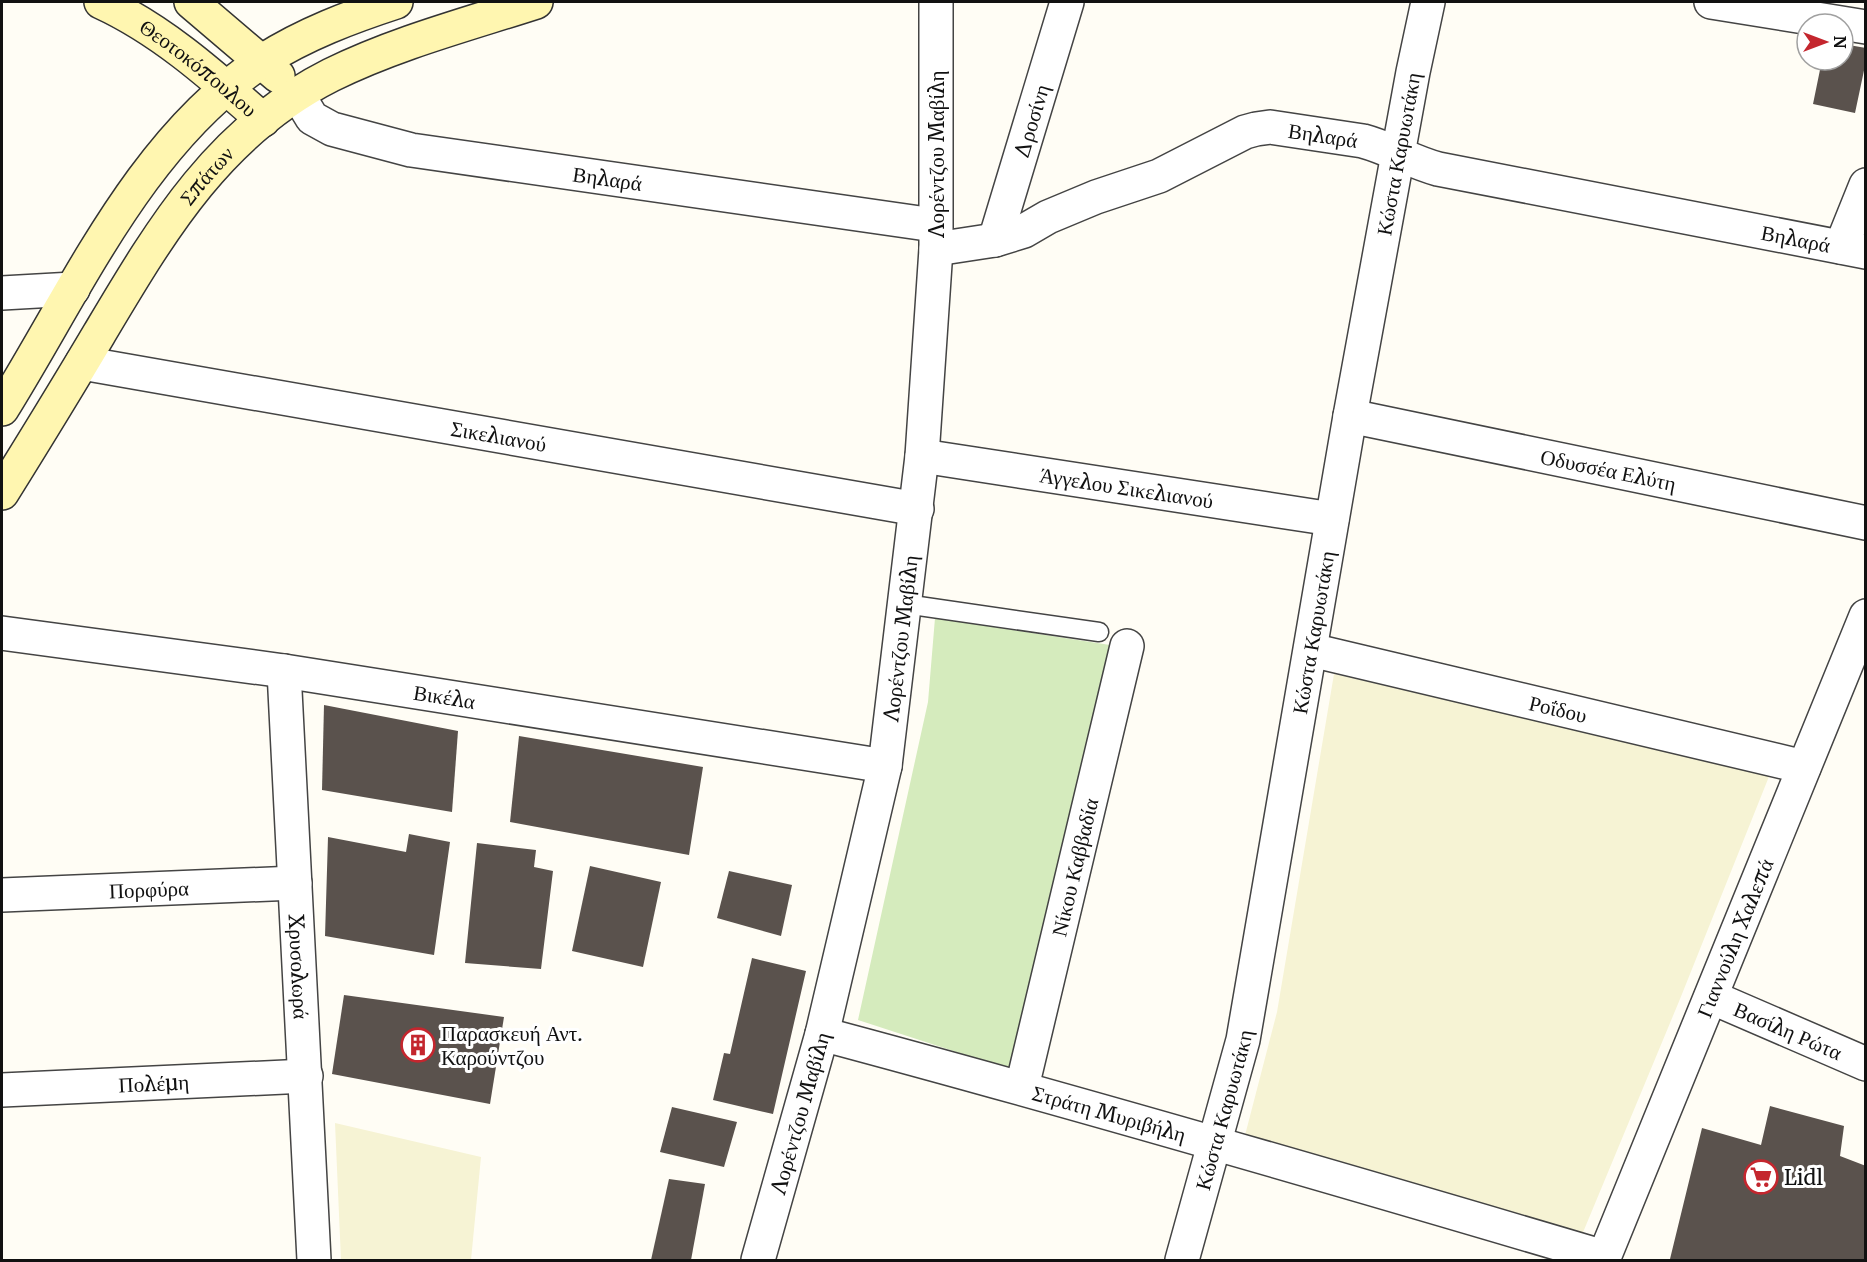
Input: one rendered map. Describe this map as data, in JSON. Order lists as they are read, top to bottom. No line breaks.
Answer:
{"streets":{"main road":["Θεοτοκόπουλου","Σπάτων"],"street":["Δροσίνη","Βηλαρά","Λορέντζου Μαβίλη","Κώστα Καρυωτάκη","Σικελιανού","Οδυσσέα Ελύτη","Άγγελου Σικελιανού","Βικέλα","Ροΐδου","Νίκου Καββαδία","Πορφύρα","Γιαννούλη Χαλεπά","Χρυσολωρά","Βασίλη Ρώτα","Πολέμη","Στράτη Μυριβήλη"]},"crossings":[["Θεοτοκόπουλου","Βηλαρά"],["Θεοτοκόπουλου","Σπάτων"],["Δροσίνη","Βηλαρά"],["Βηλαρά","Λορέντζου Μαβίλη"],["Βηλαρά","Κώστα Καρυωτάκη"],["Βηλαρά","Σπάτων"],["Λορέντζου Μαβίλη","Σικελιανού"],["Λορέντζου Μαβίλη","Άγγελου Σικελιανού"],["Λορέντζου Μαβίλη","Βικέλα"],["Λορέντζου Μαβίλη","Στράτη Μυριβήλη"],["Κώστα Καρυωτάκη","Οδυσσέα Ελύτη"],["Κώστα Καρυωτάκη","Άγγελου Σικελιανού"],["Κώστα Καρυωτάκη","Ροΐδου"],["Κώστα Καρυωτάκη","Στράτη Μυριβήλη"],["Σπάτων","Σικελιανού"],["Βικέλα","Χρυσολωρά"],["Ροΐδου","Γιαννούλη Χαλεπά"],["Νίκου Καββαδία","Στράτη Μυριβήλη"],["Πορφύρα","Χρυσολωρά"],["Γιαννούλη Χαλεπά","Βασίλη Ρώτα"],["Γιαννούλη Χαλεπά","Στράτη Μυριβήλη"],["Χρυσολωρά","Πολέμη"]],"places":{"building":["Παρασκευή Αντ. Καρούντζου"],"supermarket":["Lidl"]},"north":"right"}
